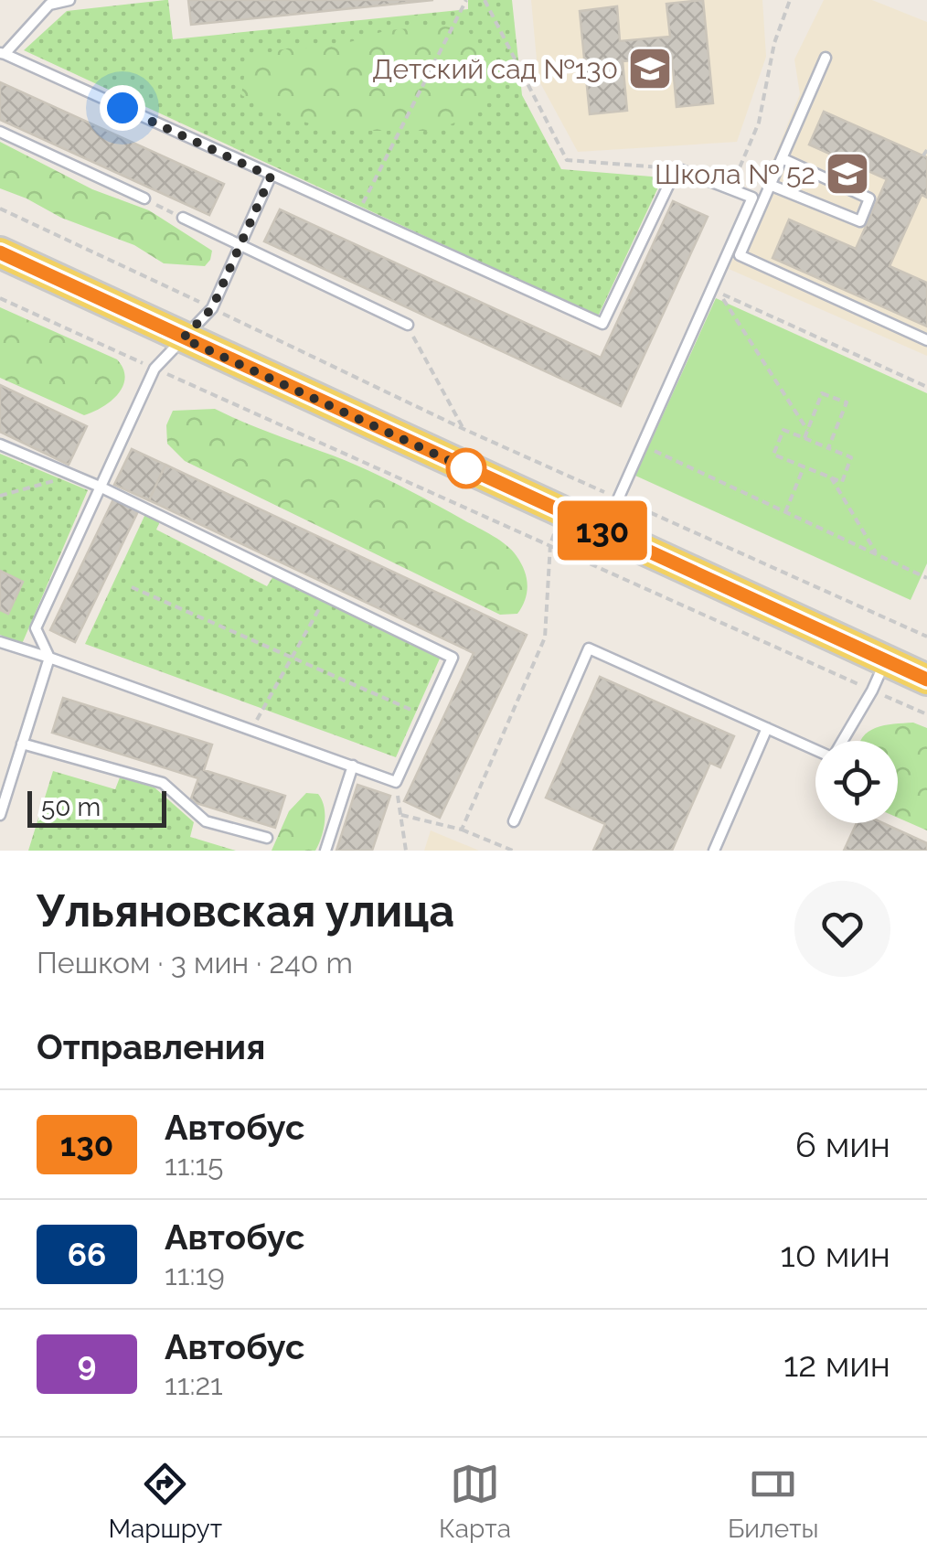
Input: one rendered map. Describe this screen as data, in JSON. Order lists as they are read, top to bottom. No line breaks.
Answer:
{"places":{"school or university":["Детский сад №130","Школа № 52"]},"lines":["bus line 130"],"scale_bar":"50 m","page":{"on_map":"130","scale":"50 m","heading":[["Ульяновская улица","Пешком · 3 мин · 240 m"],"Отправления"],"list":[{"mark":"130","name":"Автобус","note":"11:15","value":"6 мин"},{"mark":"66","name":"Автобус","note":"11:19","value":"10 мин"},{"mark":"9","name":"Автобус","note":"11:21","value":"12 мин"}],"tabs":["Маршрут","Карта","Билеты"]}}
